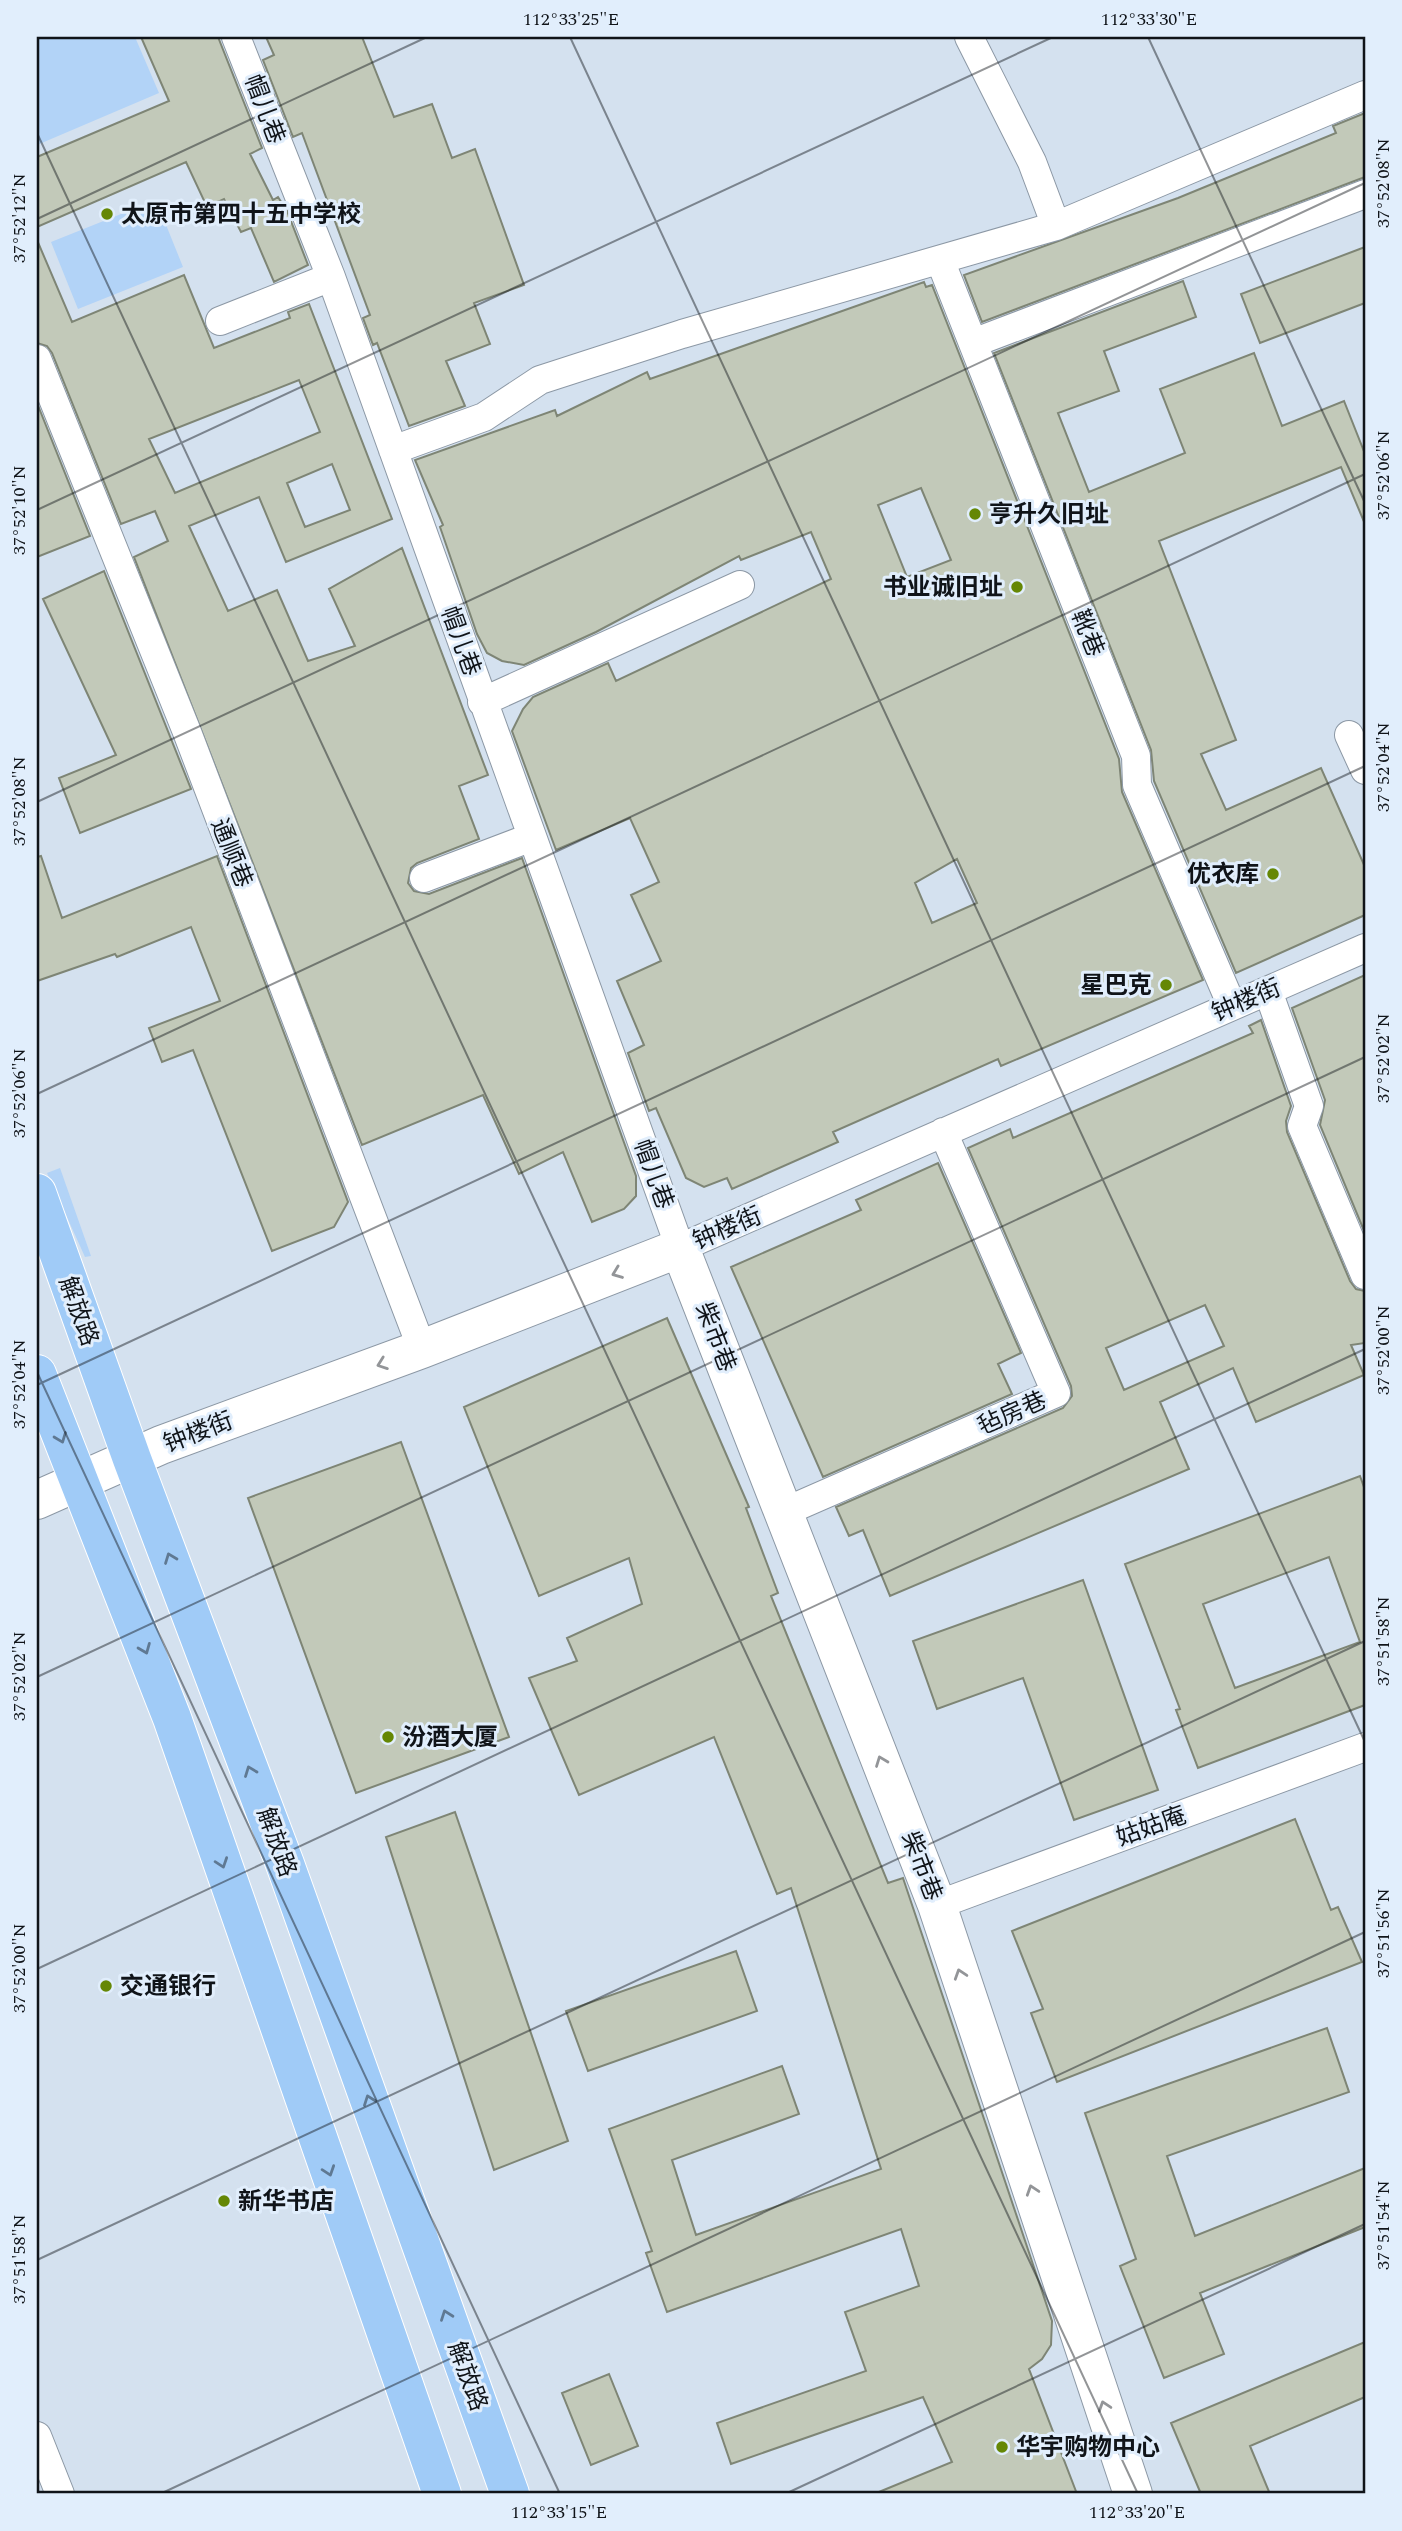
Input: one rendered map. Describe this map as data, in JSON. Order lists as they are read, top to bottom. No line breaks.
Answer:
{"streets":{"main road":["解放路"],"street":["帽儿巷","靴巷","通顺巷","钟楼街","柴市巷","毡房巷","姑姑庵"]},"crossings":[["帽儿巷","钟楼街"],["帽儿巷","柴市巷"],["靴巷","钟楼街"],["通顺巷","钟楼街"],["钟楼街","解放路"],["钟楼街","柴市巷"],["钟楼街","毡房巷"],["柴市巷","毡房巷"],["柴市巷","姑姑庵"]],"one_way":["钟楼街","柴市巷"],"places":["太原市第四十五中学校","亨升久旧址","书业诚旧址","优衣库","星巴克","汾酒大厦","交通银行","新华书店","华宇购物中心"],"coordinates":["112°33'25\"E","112°33'30\"E","37°52'08\"N","37°52'12\"N","37°52'06\"N","37°52'10\"N","37°52'04\"N","37°52'02\"N","37°52'00\"N","37°51'58\"N","37°51'56\"N","37°51'54\"N","112°33'15\"E","112°33'20\"E"]}
